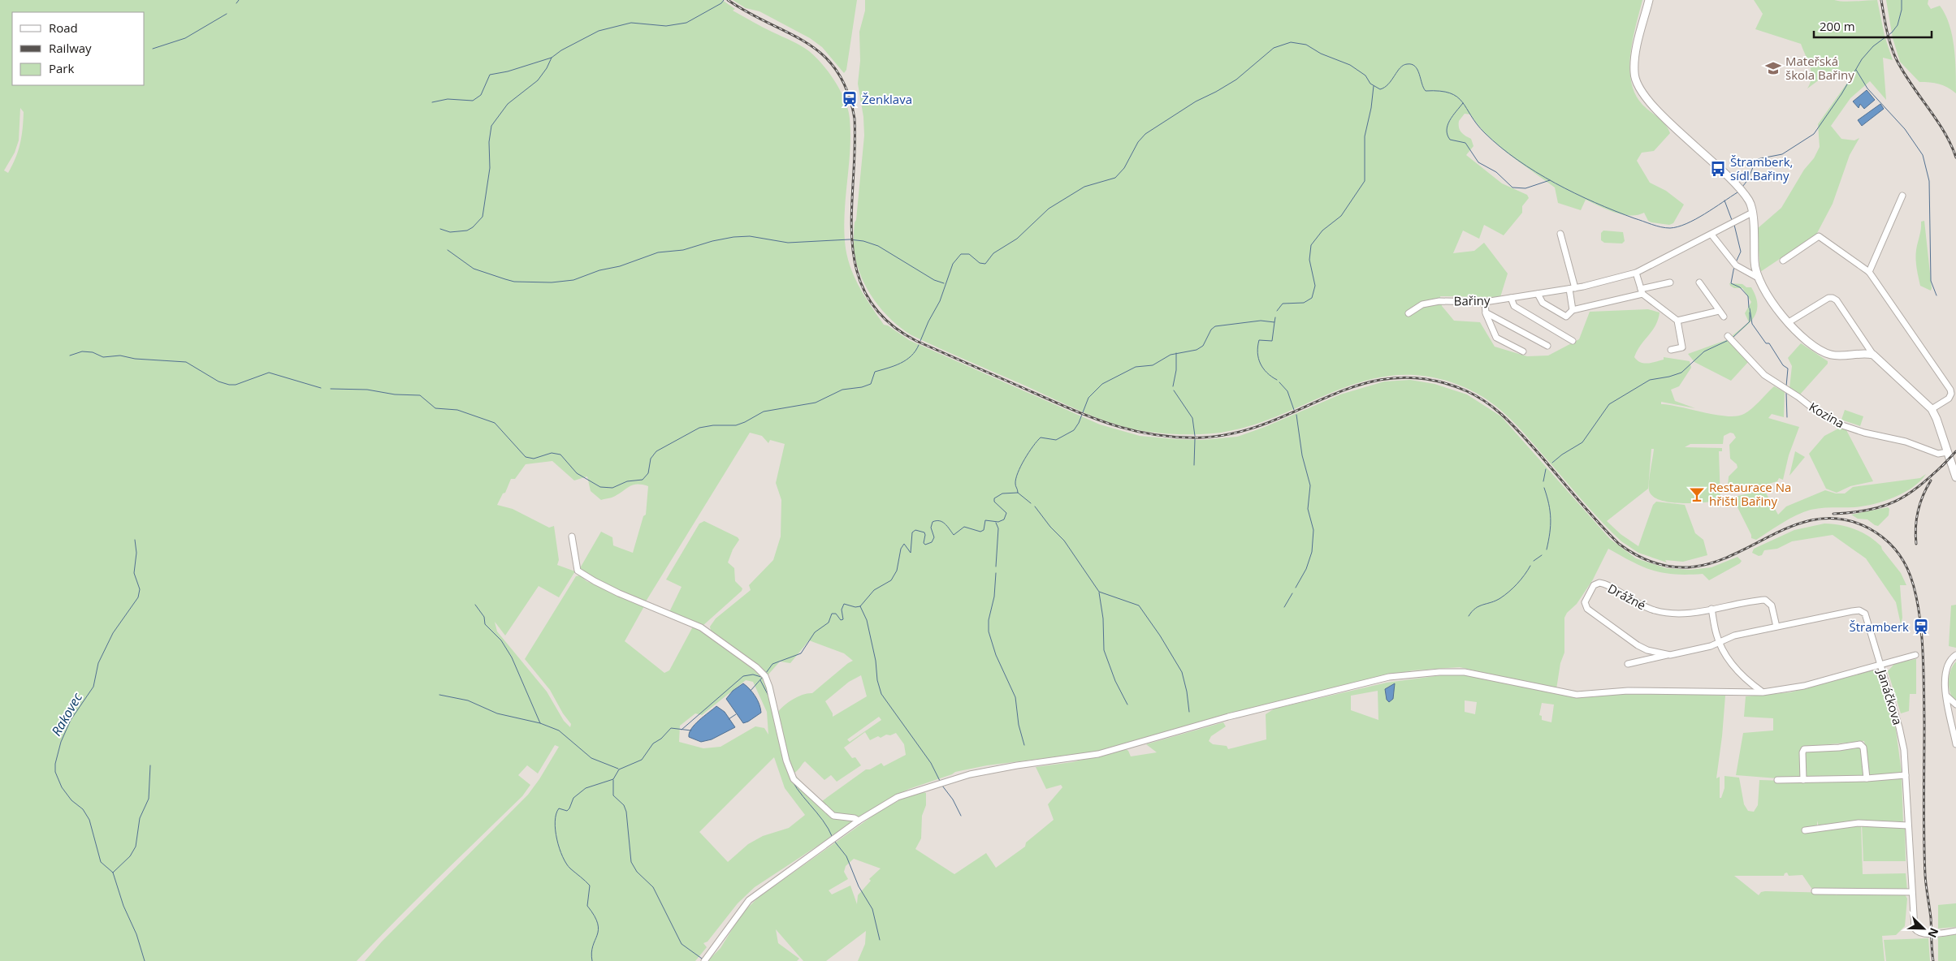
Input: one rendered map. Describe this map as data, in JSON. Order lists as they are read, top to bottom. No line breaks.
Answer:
{"streets":{"street":["Bařiny","Kozina","Drážné","Janáčkova"]},"crossings":[["Drážné","Janáčkova"]],"water":["Rakovec"],"places":{"school or university":["Mateřská škola Bařiny"],"station":["Ženklava","Štramberk"],"bus stop":["Štramberk, sídl.Bařiny"],"bar":["Restaurace Na hřišti Bařiny"]},"legend":["Road","Railway","Park"],"scale_bar":"200 m","north":"bottom right"}
